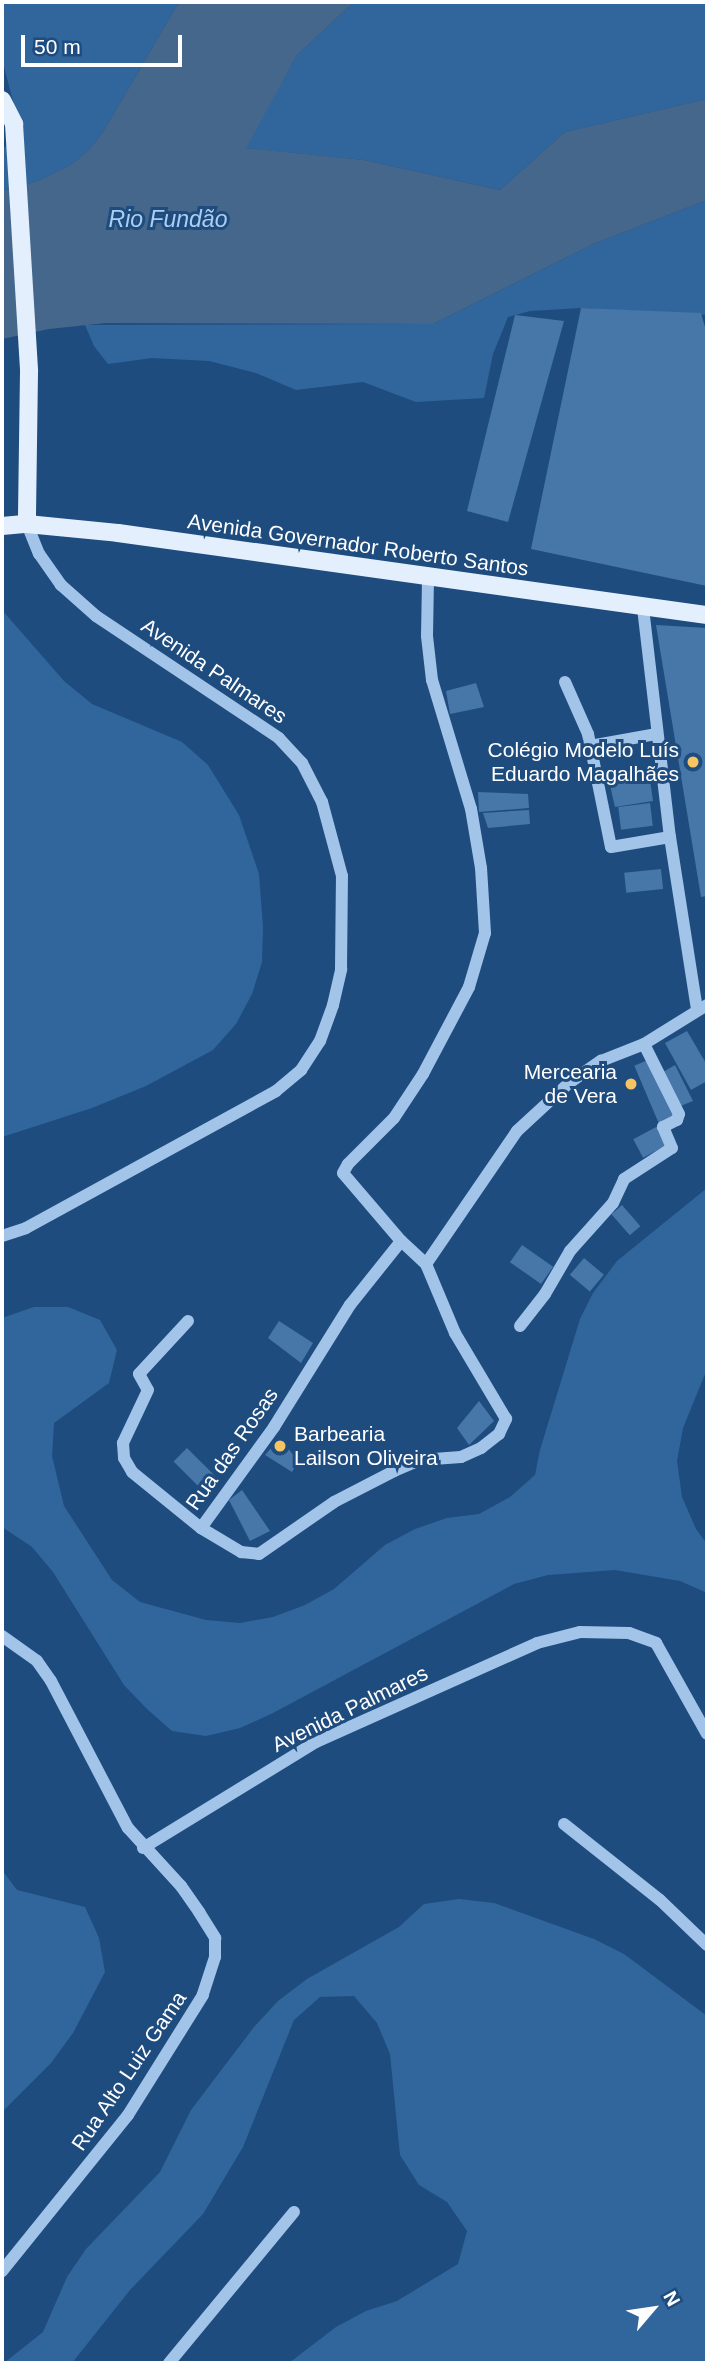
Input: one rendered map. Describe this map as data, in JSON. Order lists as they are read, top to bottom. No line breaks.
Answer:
{"streets":{"main road":["Avenida Governador Roberto Santos"],"street":["Avenida Palmares","Rua das Rosas","Rua Alto Luiz Gama"]},"crossings":[["Avenida Governador Roberto Santos","Avenida Palmares"],["Avenida Palmares","Rua Alto Luiz Gama"]],"water":["Rio Fundão"],"places":["Colégio Modelo Luís Eduardo Magalhães","Mercearia de Vera","Barbearia Lailson Oliveira"],"scale_bar":"50 m","north":"top right"}
